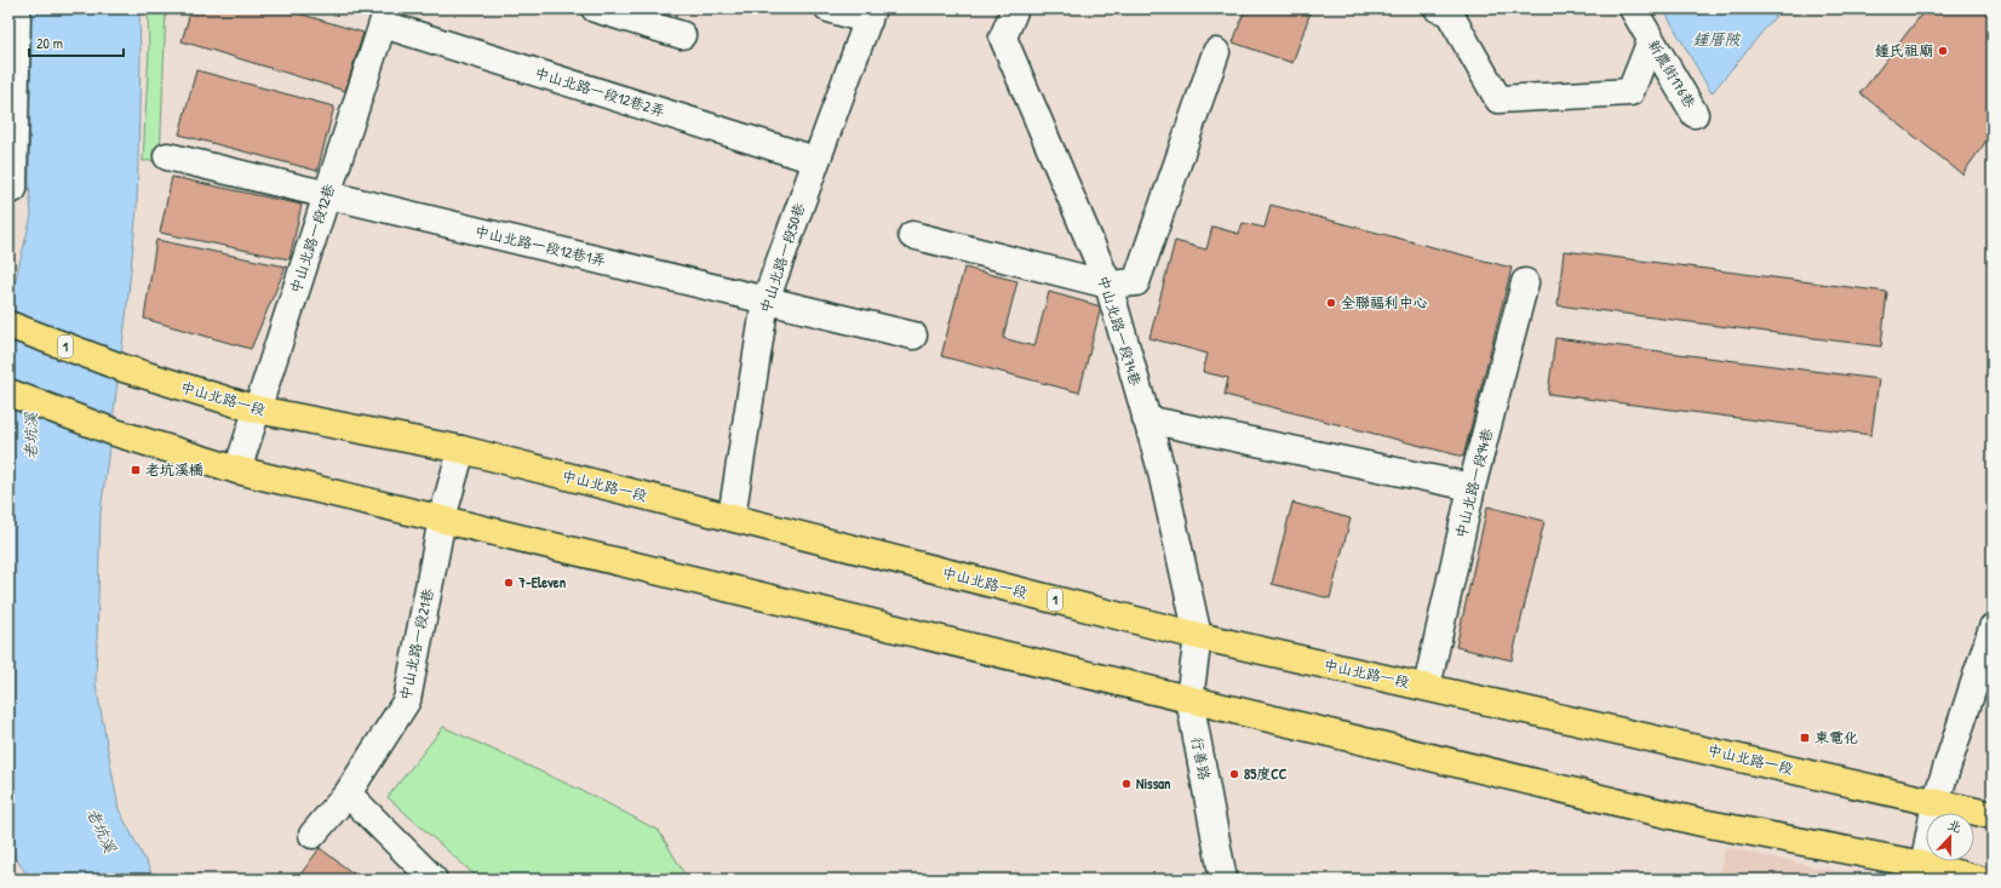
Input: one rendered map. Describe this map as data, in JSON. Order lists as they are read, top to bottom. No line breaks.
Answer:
{"streets":{"main road":["1","中山北路一段"],"street":["新農街176巷","中山北路一段12巷2弄","中山北路一段12巷","中山北路一段12巷1弄","中山北路一段50巷","中山北路一段74巷","中山北路一段94巷","中山北路一段21巷","行善路"]},"crossings":[["中山北路一段12巷2弄","中山北路一段12巷"],["中山北路一段12巷2弄","中山北路一段50巷"],["中山北路一段12巷","中山北路一段12巷1弄"],["中山北路一段12巷","中山北路一段"],["中山北路一段12巷1弄","中山北路一段50巷"],["中山北路一段50巷","中山北路一段"],["中山北路一段74巷","中山北路一段"],["中山北路一段74巷","行善路"],["中山北路一段","中山北路一段94巷"],["中山北路一段","中山北路一段21巷"],["中山北路一段","行善路"]],"water":["鍾厝陂","老坑溪"],"places":{"other":["鍾氏祖廟","全聯福利中心","7-Eleven","85度CC","Nissan"],"transit":["老坑溪橋","東電化"]},"scale_bar":"20 m","north":"top"}
